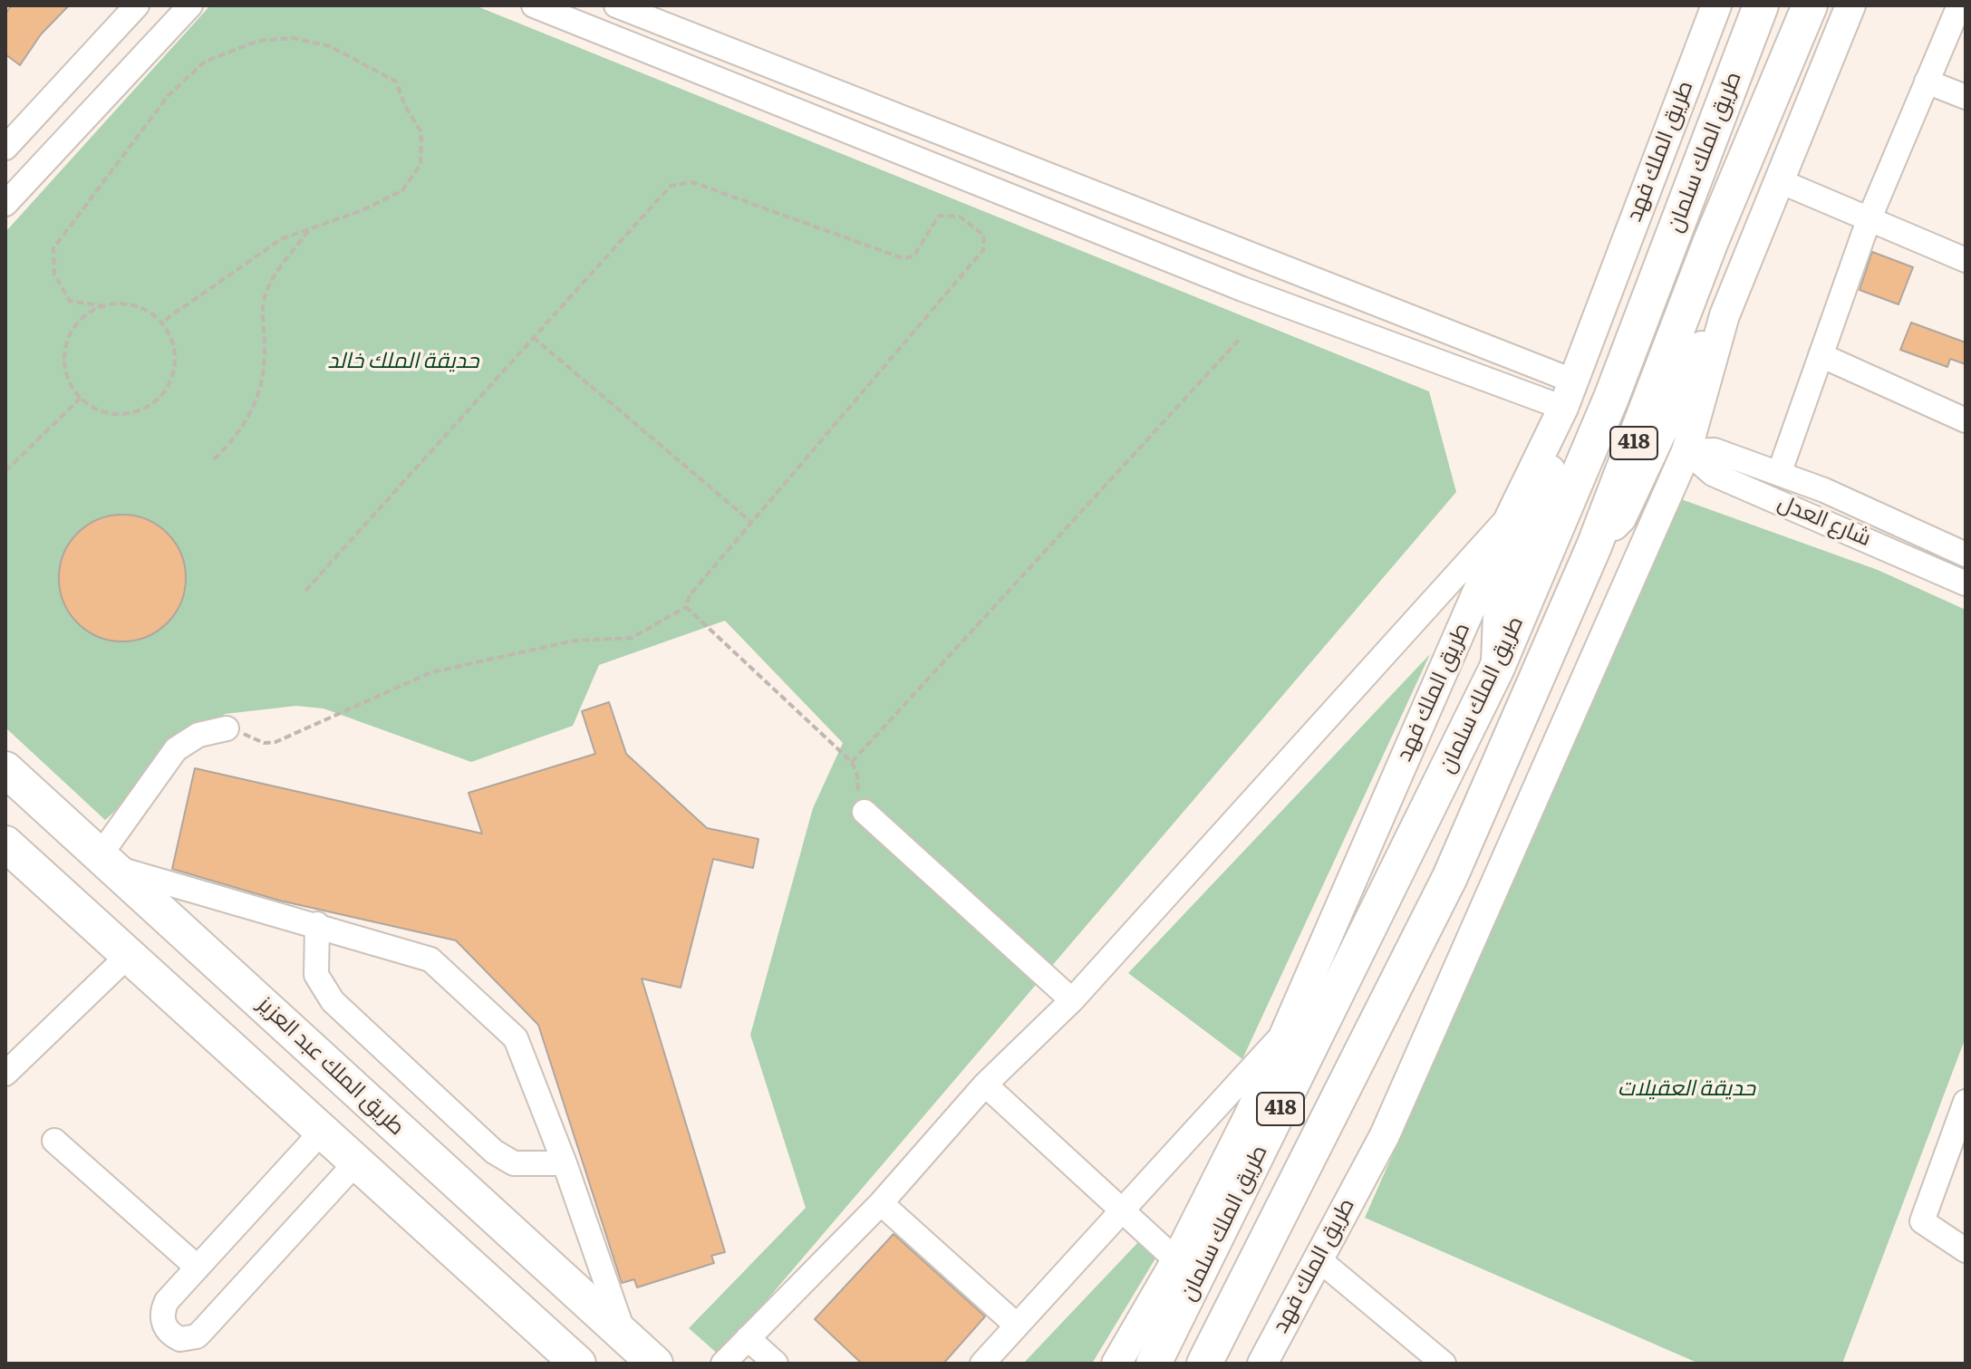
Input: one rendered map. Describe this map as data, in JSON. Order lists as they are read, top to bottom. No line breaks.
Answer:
{"streets":{"highway":["طريق الملك سلمان","418","طريق الملك عبد العزيز"],"main road":["طريق الملك فهد"],"street":["شارع العدل"]},"crossings":[["طريق الملك فهد","شارع العدل"]],"parks":["حديقة الملك خالد","حديقة العقيلات"]}
